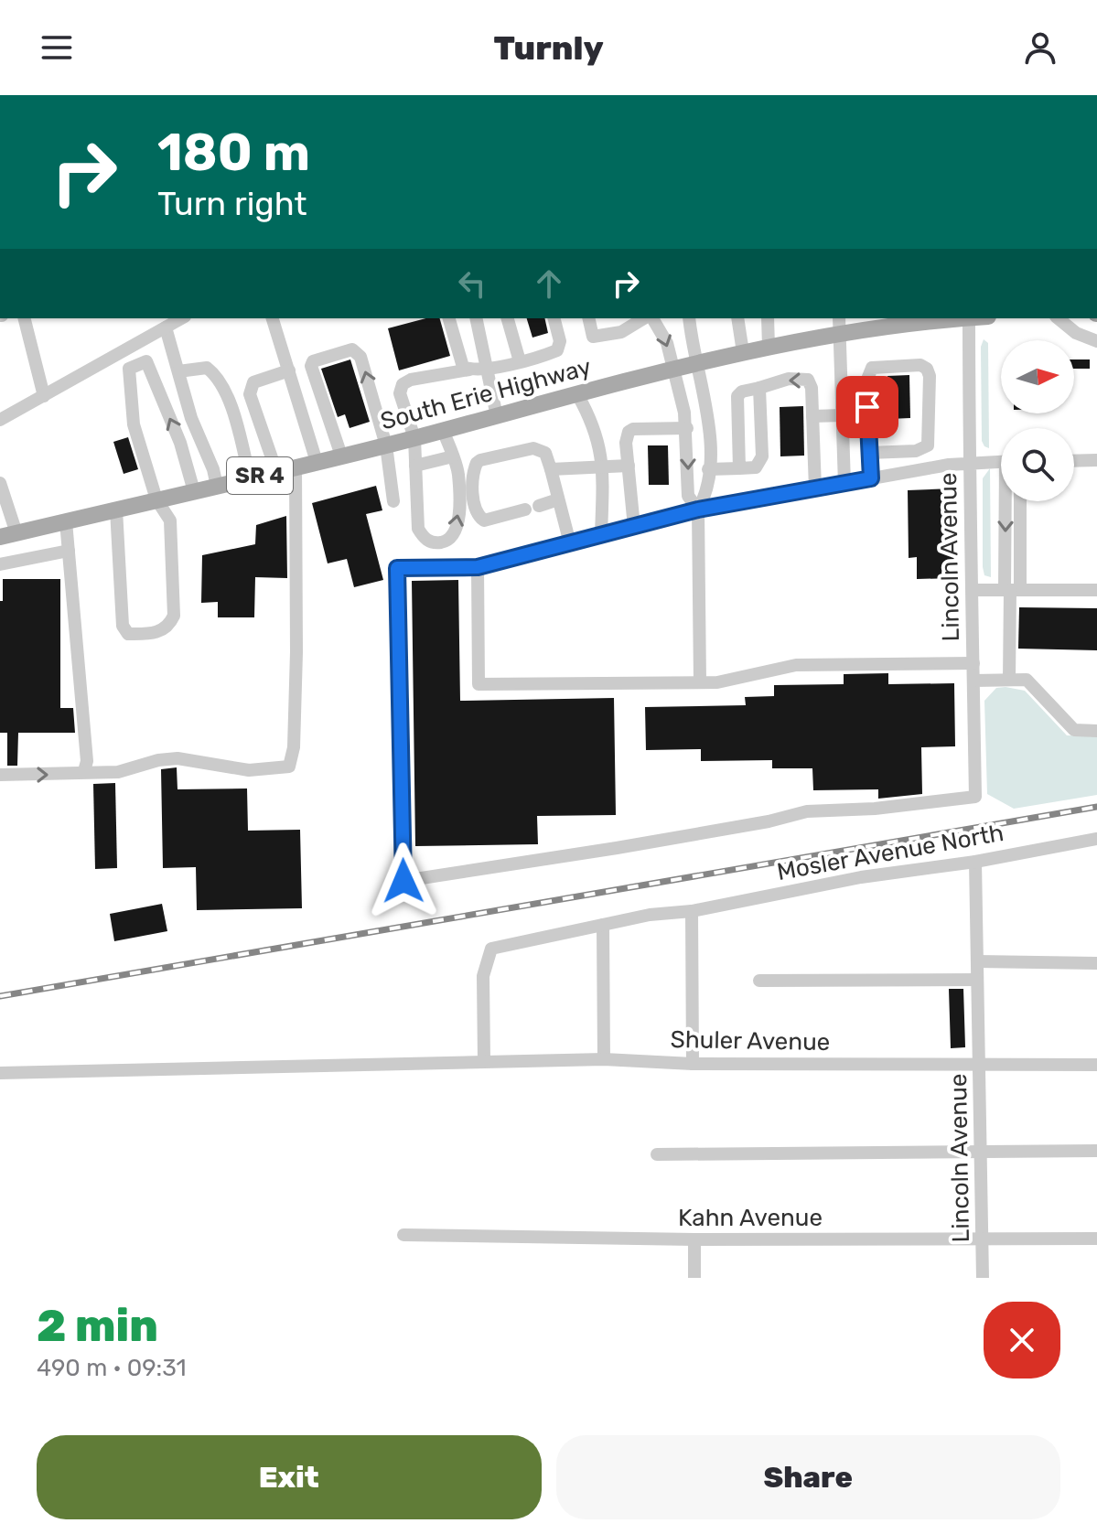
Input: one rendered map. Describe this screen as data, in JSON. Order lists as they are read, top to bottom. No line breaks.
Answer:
{"streets":{"main road":["South Erie Highway","SR 4"],"street":["Lincoln Avenue","Mosler Avenue North","Shuler Avenue","Kahn Avenue"]},"crossings":[["Lincoln Avenue","Mosler Avenue North"],["Lincoln Avenue","Shuler Avenue"],["Lincoln Avenue","Kahn Avenue"],["Mosler Avenue North","Shuler Avenue"]],"north":"right","page":{"header":"Turnly","turn":["180 m","Turn right"],"heading":["2 min","490 m · 09:31"],"buttons":["Exit","Share"]}}
